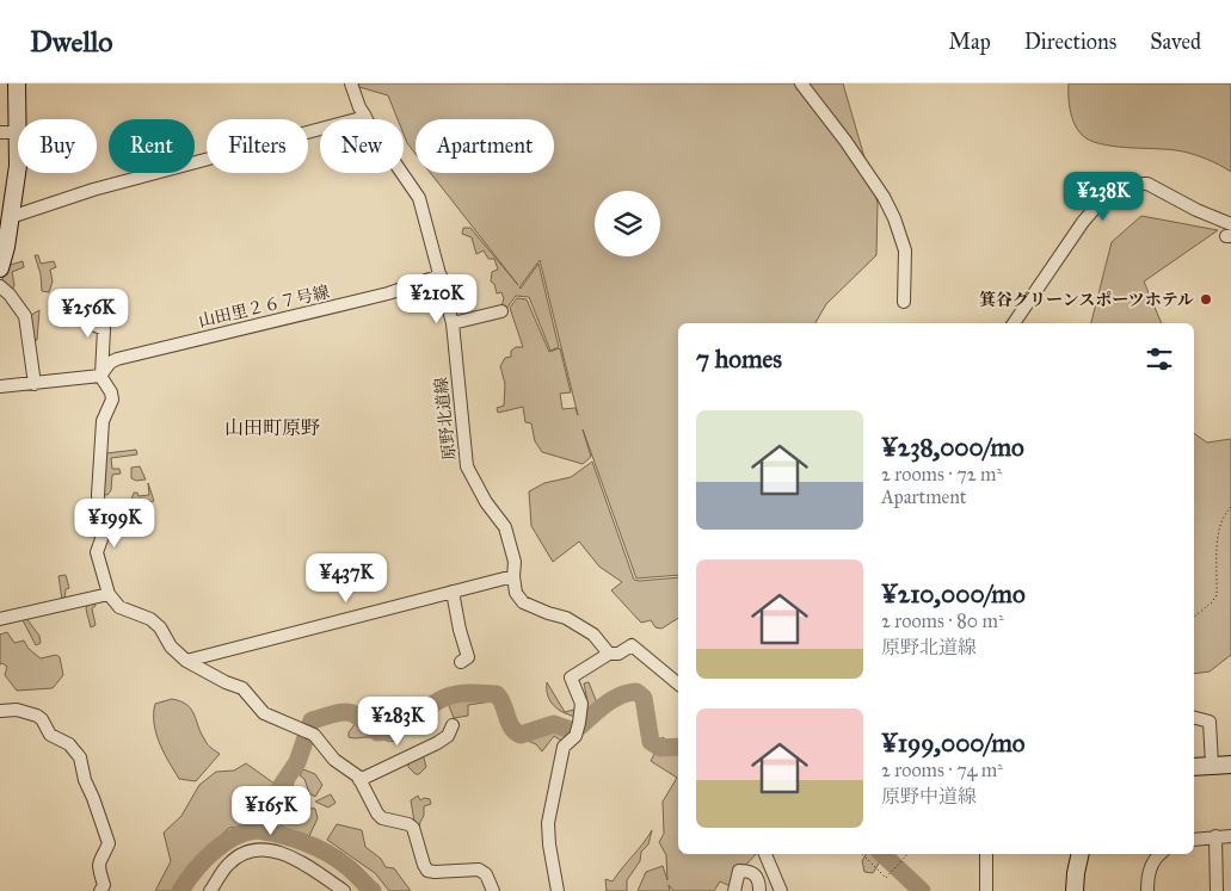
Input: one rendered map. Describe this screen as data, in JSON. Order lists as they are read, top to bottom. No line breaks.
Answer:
{"streets":{"street":["山田里２６７号線","原野北道線"]},"crossings":[["山田里２６７号線","原野北道線"]],"districts":["山田町原野"],"places":["箕谷グリーンスポーツホテル"],"page":{"header":"Dwello","nav":["Map","Directions","Saved"],"chip":["Buy","Rent","Filters","New","Apartment"],"price":["¥238K","¥210K","¥256K","¥199K","¥437K","¥283K","¥165K"],"heading":"7 homes","list":[{"name":"¥238,000/mo","note":"2 rooms · 72 m² · Apartment"},{"name":"¥210,000/mo","note":"2 rooms · 80 m² · 原野北道線"},{"name":"¥199,000/mo","note":"2 rooms · 74 m² · 原野中道線"}]}}
